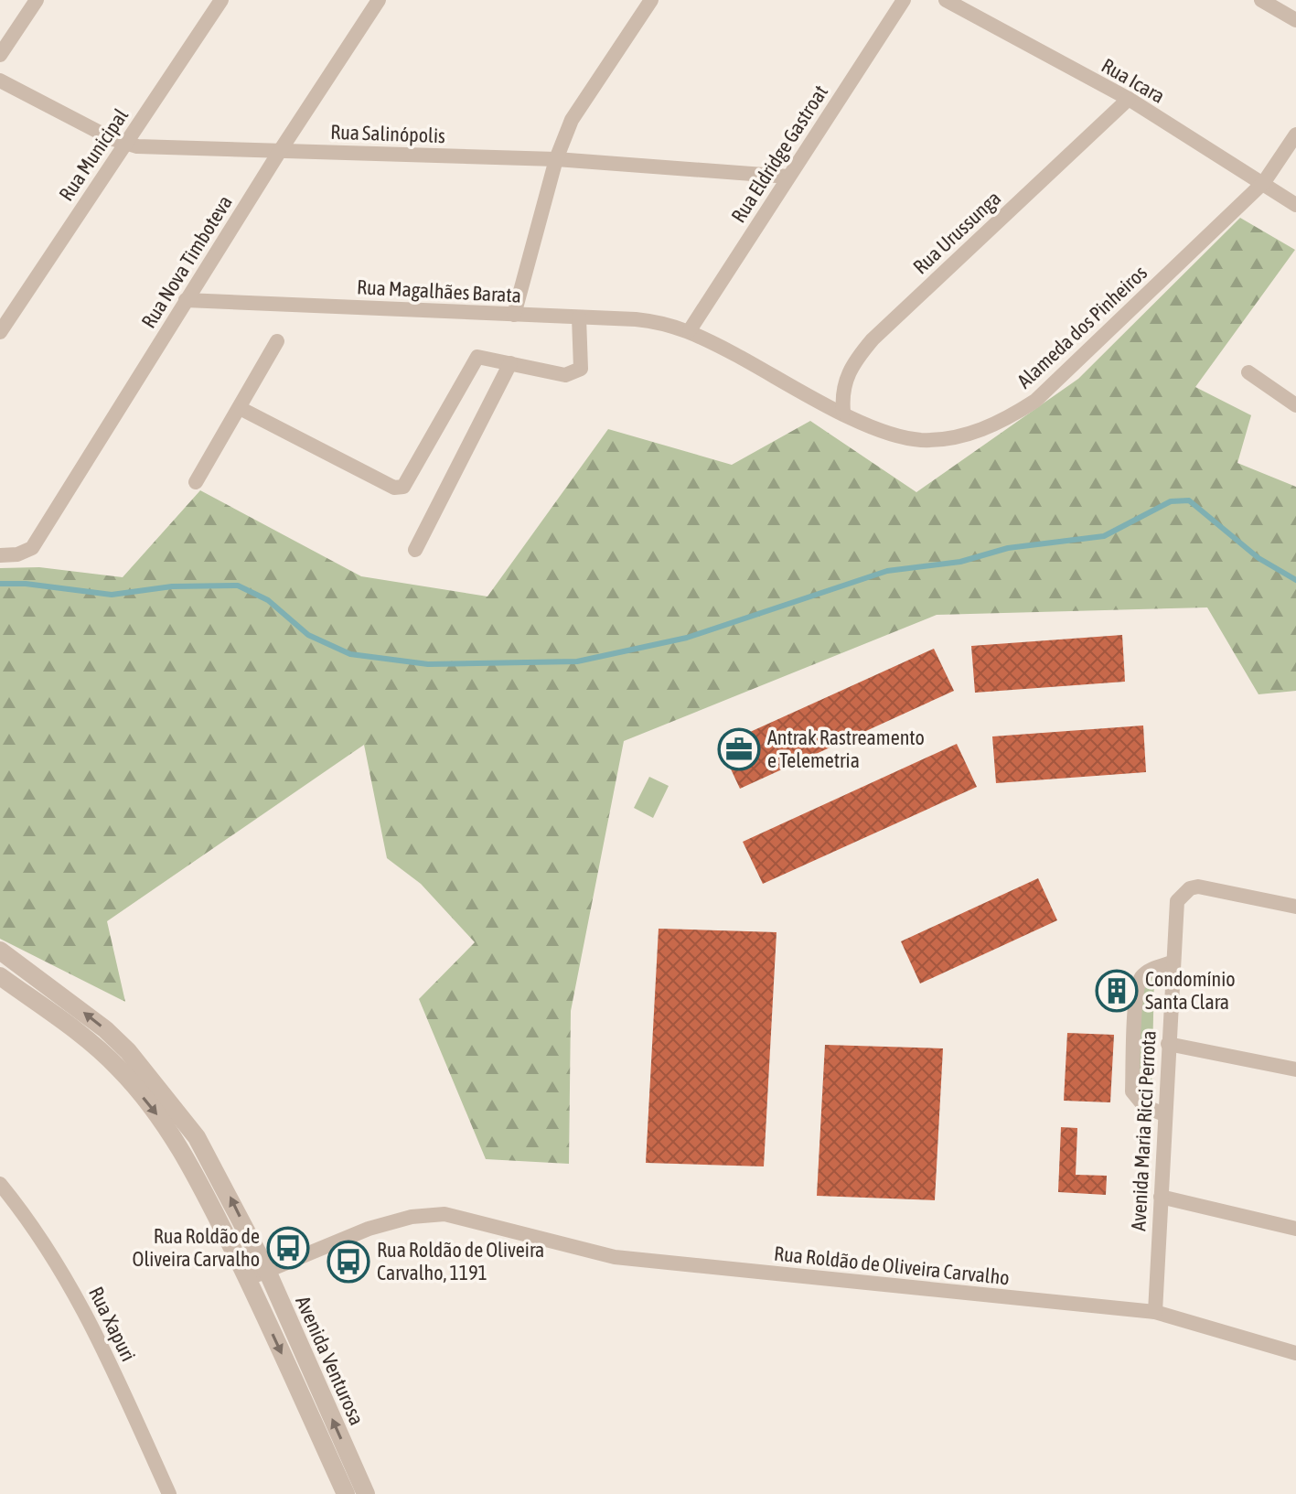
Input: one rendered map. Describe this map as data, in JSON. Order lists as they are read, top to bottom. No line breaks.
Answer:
{"streets":{"street":["Rua Icara","Rua Salinópolis","Rua Eldridge Gastroat","Rua Municipal","Rua Urussunga","Rua Nova Timboteva","Rua Magalhães Barata","Alameda dos Pinheiros","Avenida Maria Ricci Perrota","Rua Roldão de Oliveira Carvalho","Rua Xapuri","Avenida Venturosa"]},"crossings":[["Rua Icara","Rua Urussunga"],["Rua Icara","Alameda dos Pinheiros"],["Rua Salinópolis","Rua Eldridge Gastroat"],["Rua Salinópolis","Rua Municipal"],["Rua Salinópolis","Rua Nova Timboteva"],["Rua Eldridge Gastroat","Rua Magalhães Barata"],["Rua Eldridge Gastroat","Alameda dos Pinheiros"],["Rua Urussunga","Alameda dos Pinheiros"],["Rua Nova Timboteva","Rua Magalhães Barata"],["Rua Magalhães Barata","Alameda dos Pinheiros"],["Avenida Maria Ricci Perrota","Rua Roldão de Oliveira Carvalho"],["Rua Roldão de Oliveira Carvalho","Avenida Venturosa"]],"places":{"office":["Antrak Rastreamento e Telemetria"],"building":["Condomínio Santa Clara"],"bus stop":["Rua Roldão de Oliveira Carvalho","Rua Roldão de Oliveira Carvalho, 1191"]}}
